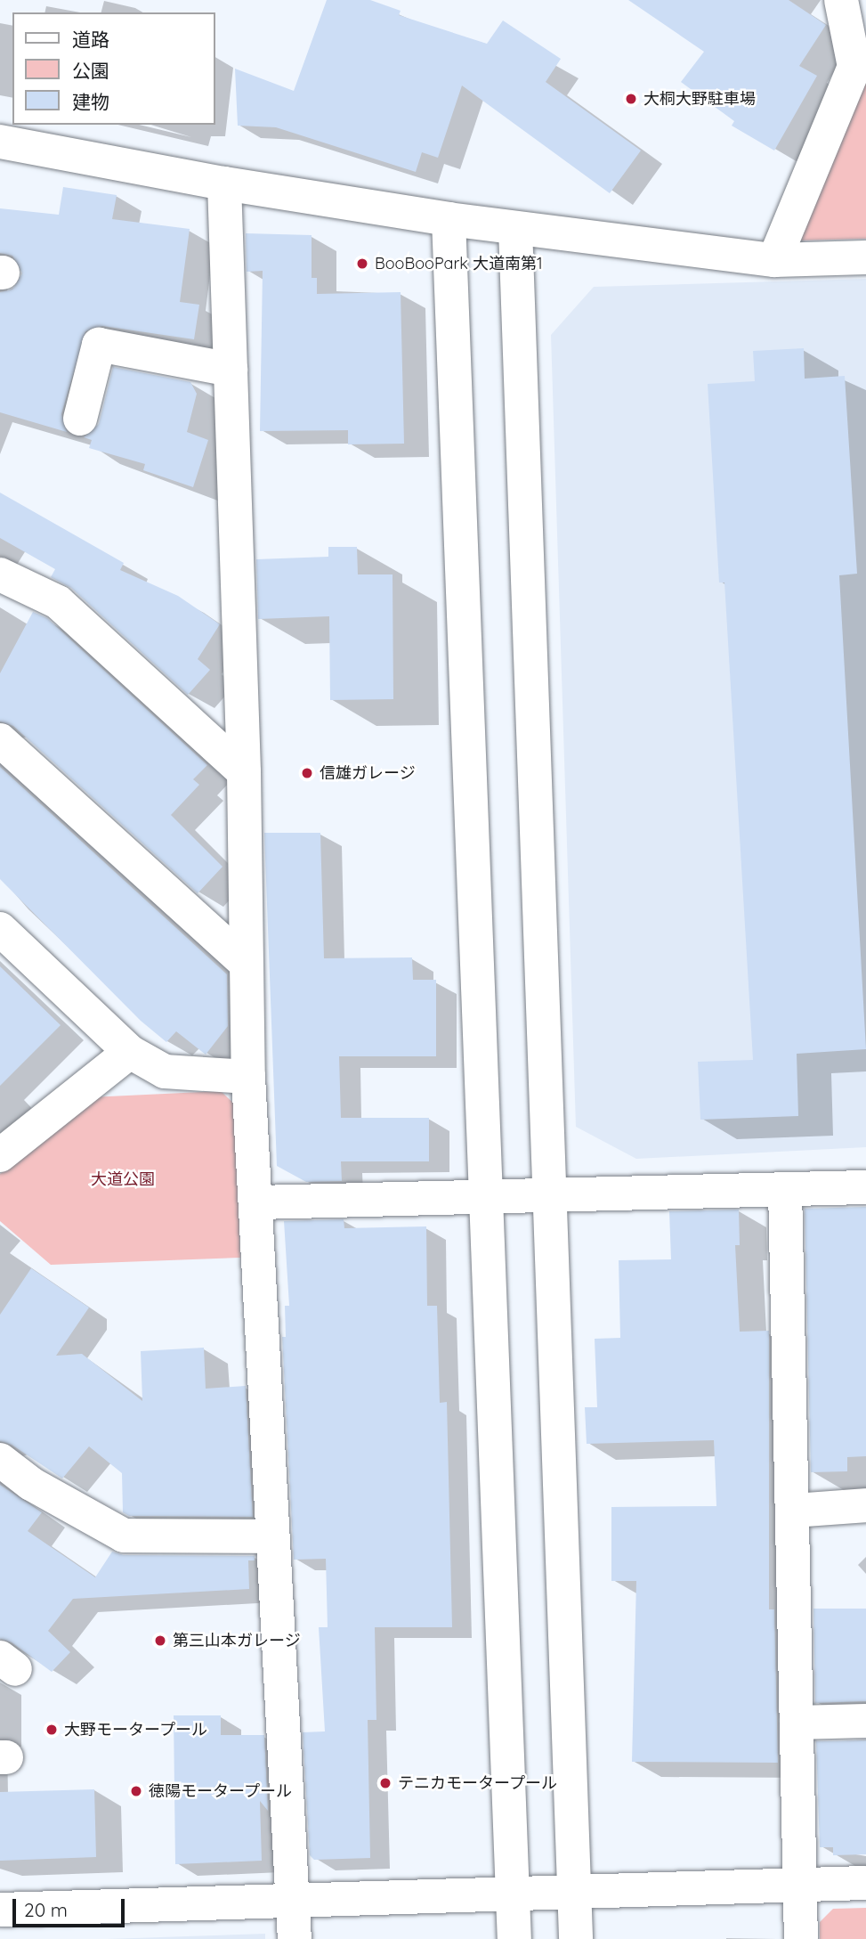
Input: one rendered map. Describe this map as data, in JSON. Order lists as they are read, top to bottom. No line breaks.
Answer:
{"parks":["大道公園"],"places":["大桐大野駐車場","BooBooPark 大道南第1","信雄ガレージ","第三山本ガレージ","大野モータープール","テニカモータープール","徳陽モータープール"],"legend":["道路","公園","建物"],"scale_bar":"20 m"}
